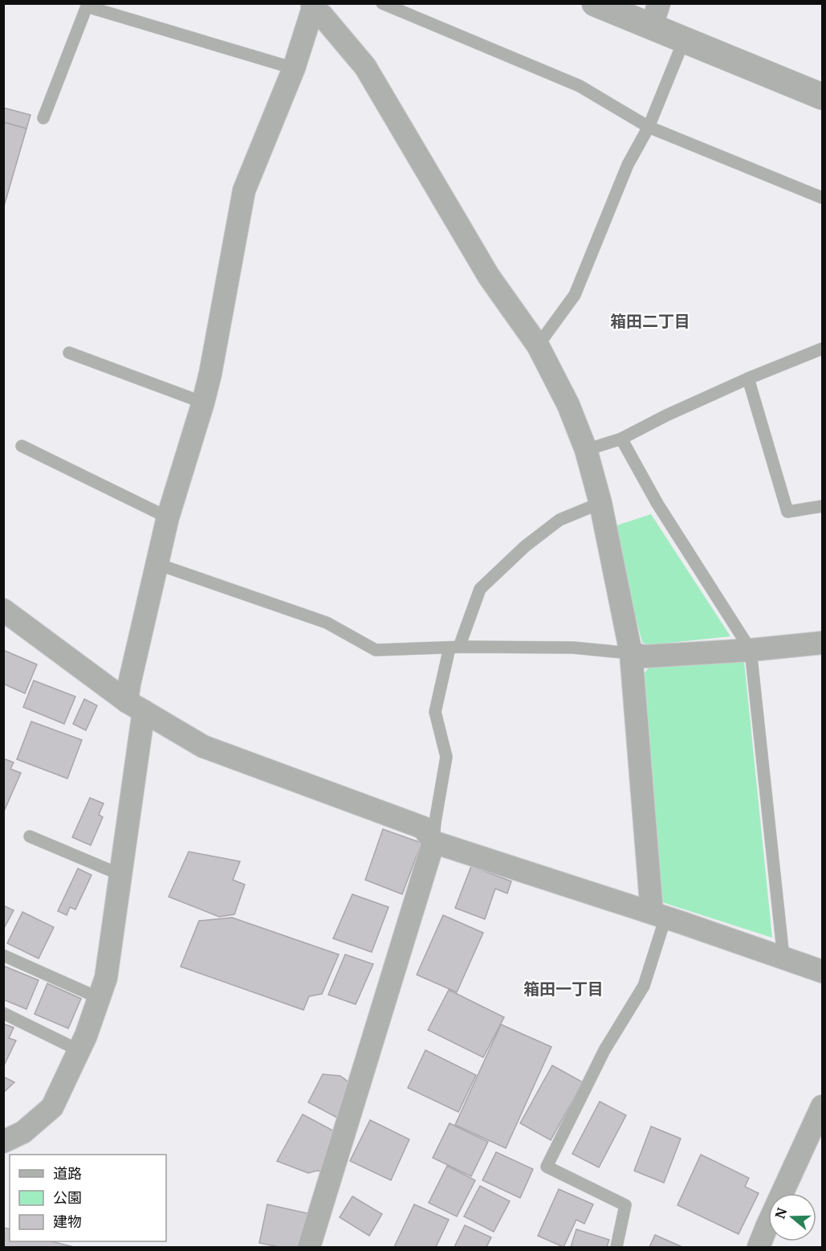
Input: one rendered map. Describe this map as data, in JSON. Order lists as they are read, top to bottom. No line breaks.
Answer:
{"districts":["箱田二丁目","箱田一丁目"],"legend":["道路","公園","建物"],"north":"left"}
